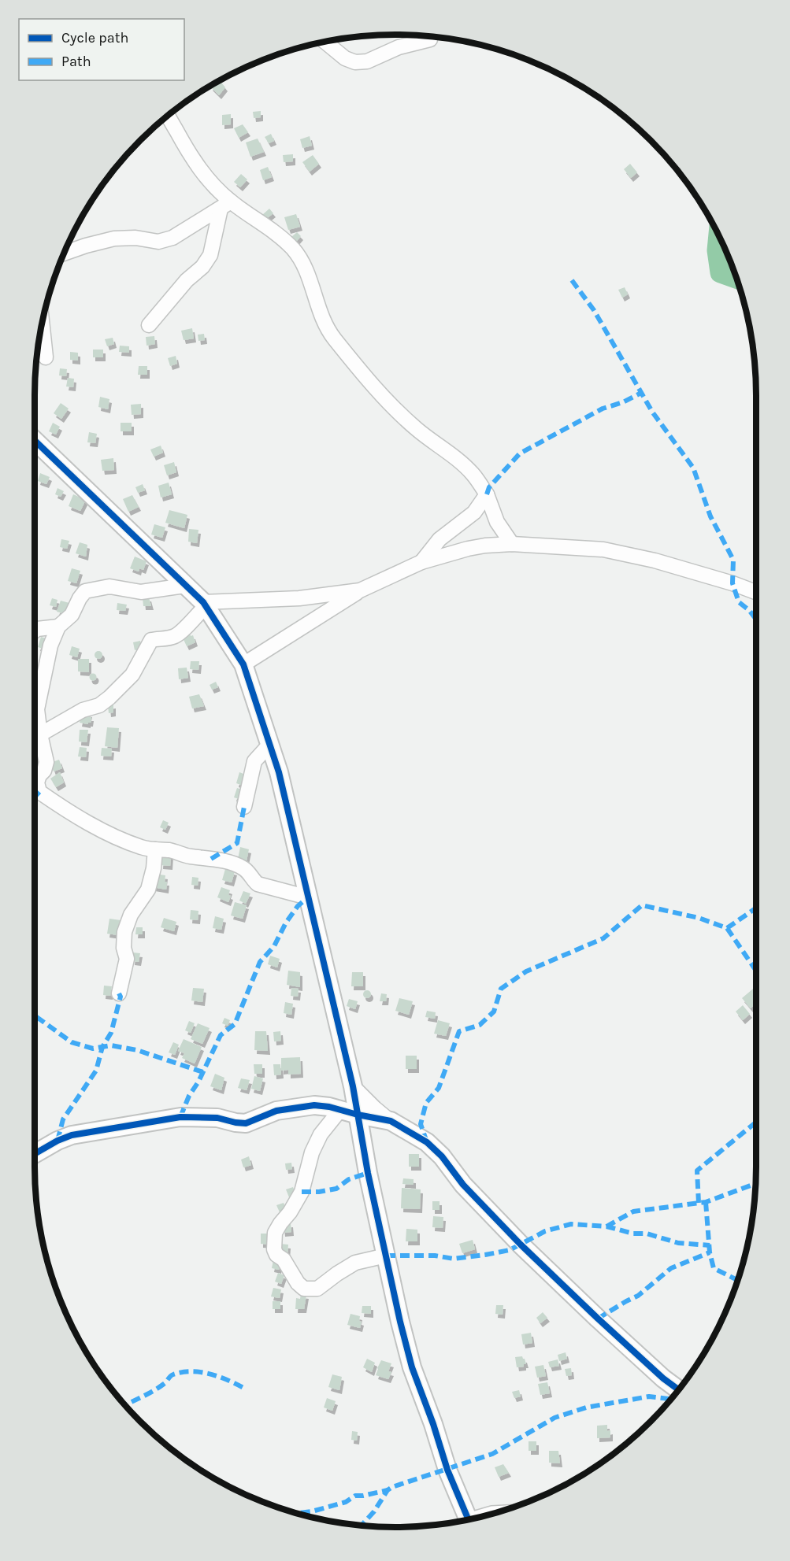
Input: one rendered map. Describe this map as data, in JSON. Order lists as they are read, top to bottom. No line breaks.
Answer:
{"legend":["Cycle path","Path"]}
